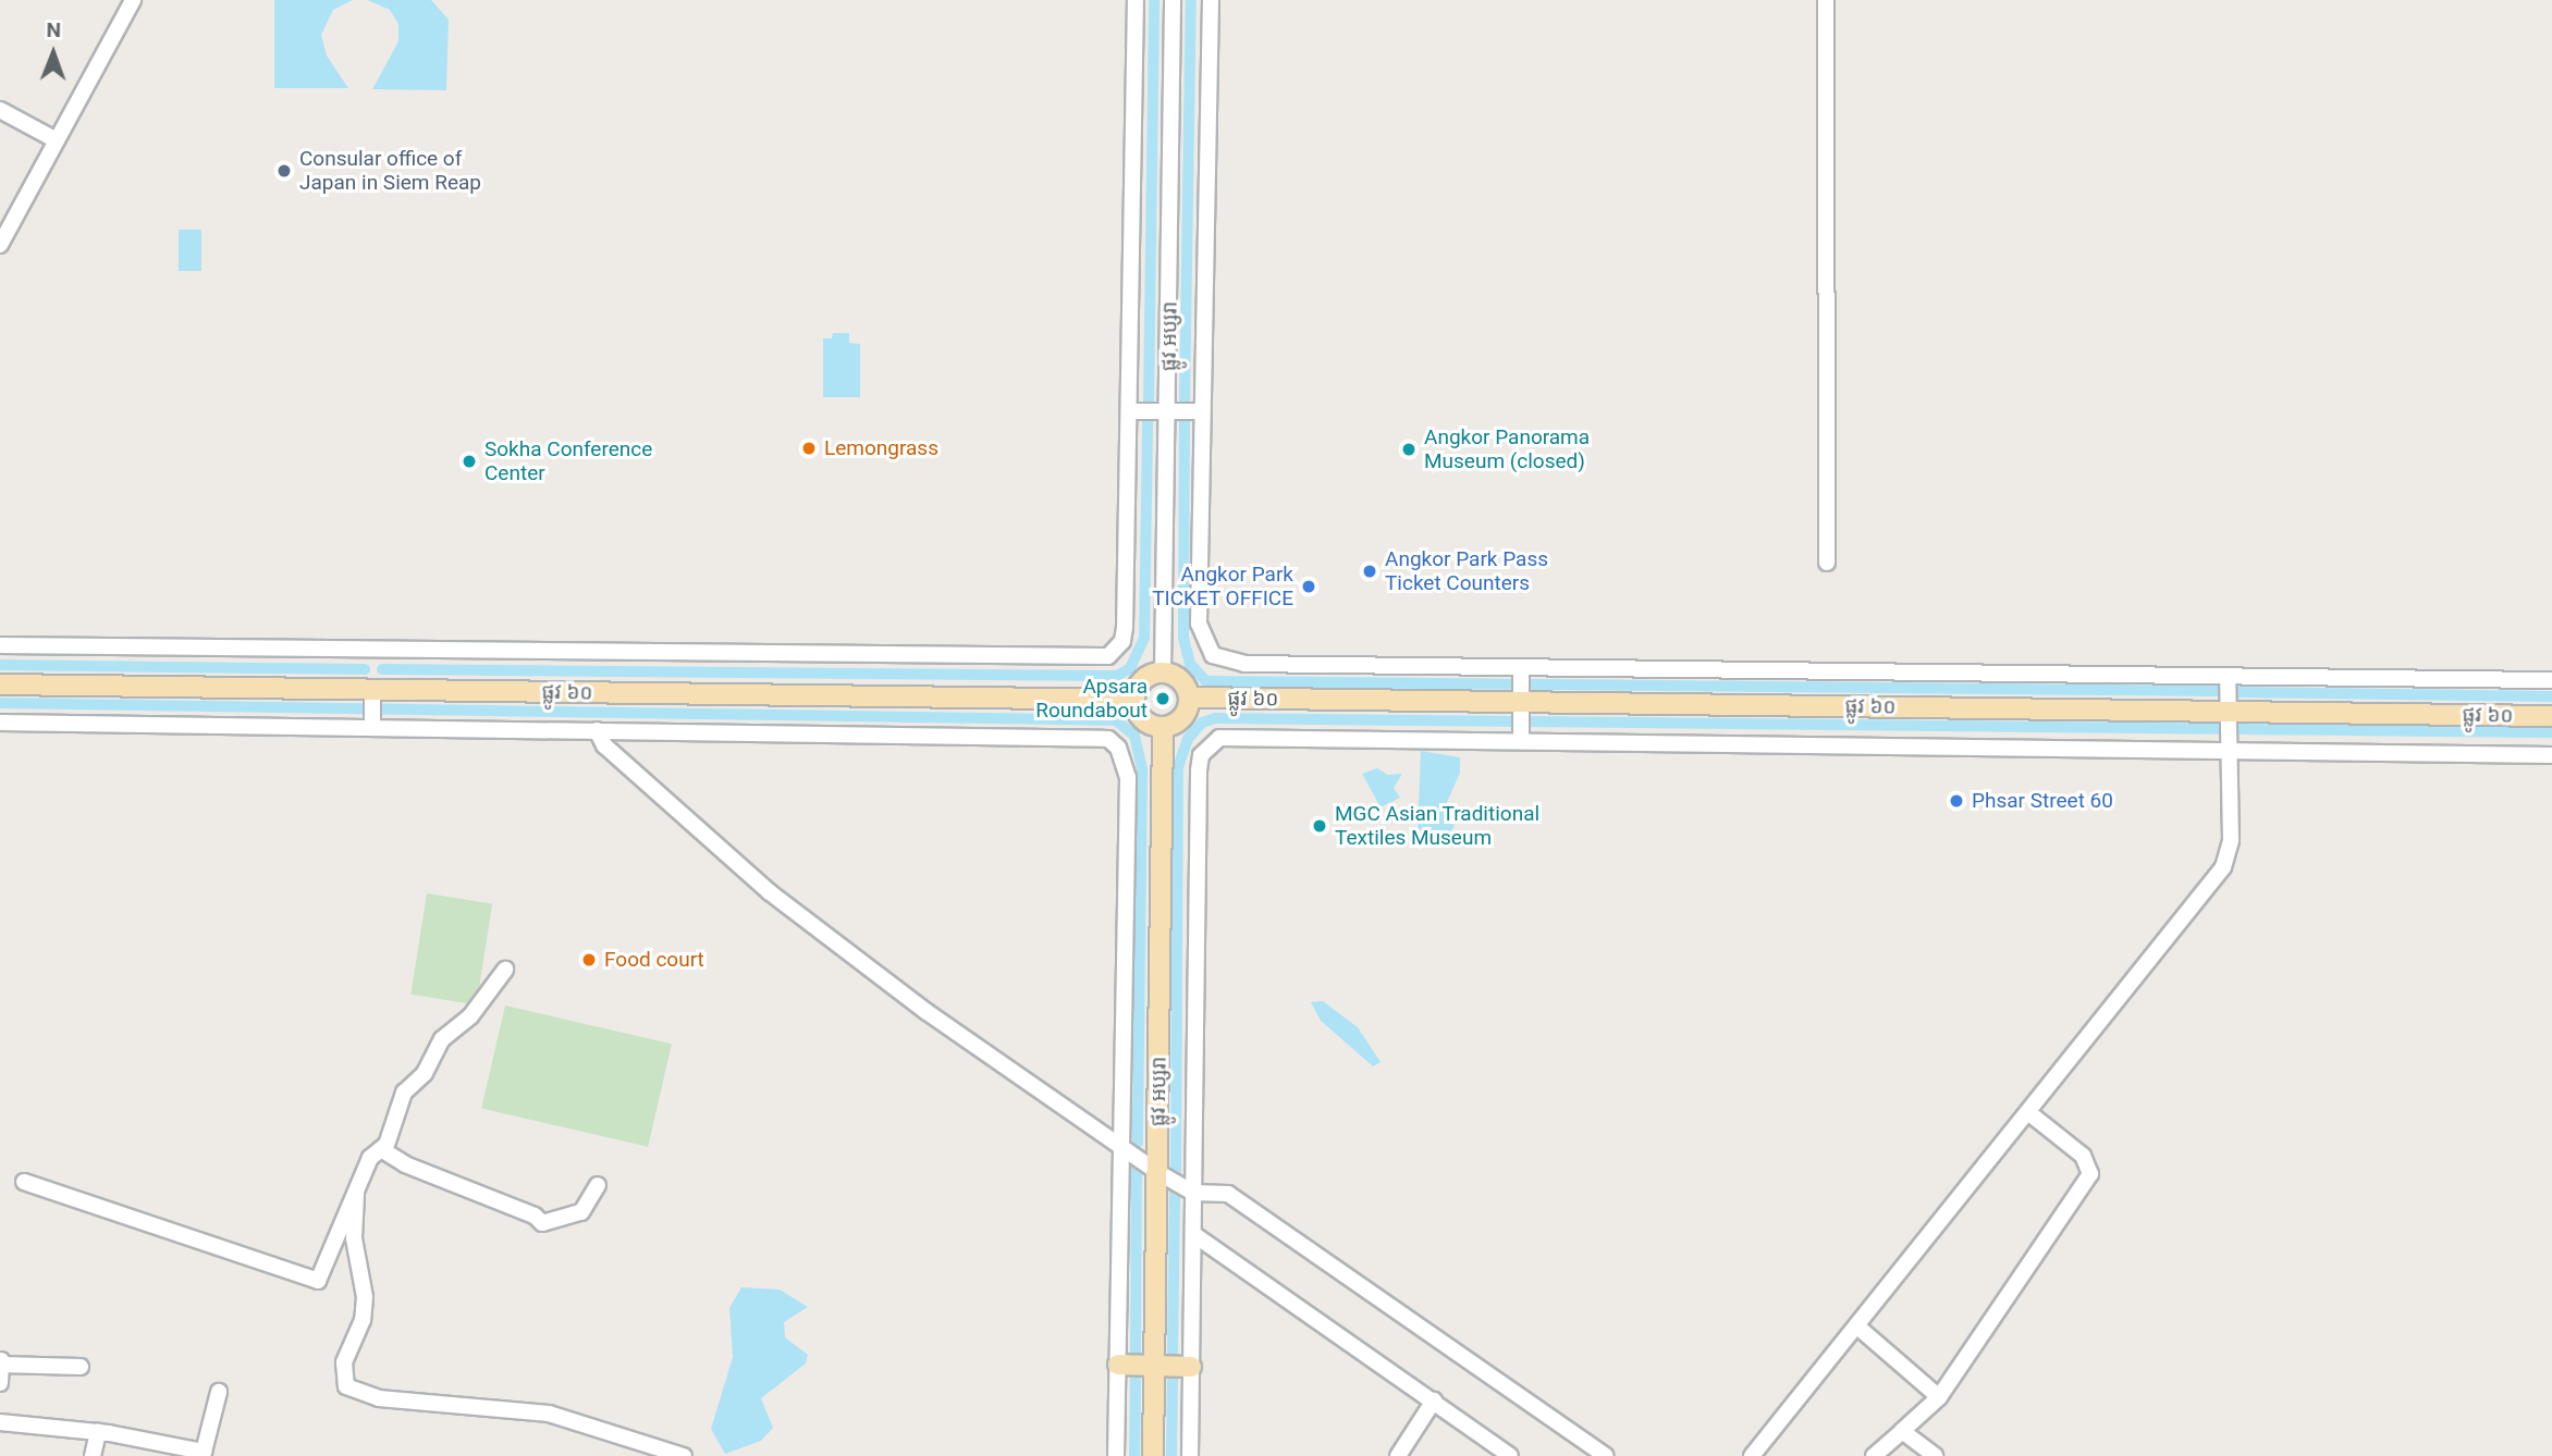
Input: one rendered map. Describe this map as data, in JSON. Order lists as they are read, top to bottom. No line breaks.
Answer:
{"streets":{"main road":["ផ្លូវ អប្សរា","ផ្លូវ ៦០"]},"crossings":[["ផ្លូវ អប្សរា","ផ្លូវ ៦០"]],"places":["Consular office of Japan in Siem Reap","Lemongrass","Angkor Panorama Museum (closed)","Sokha Conference Center","Angkor Park Pass Ticket Counters","Angkor Park TICKET OFFICE","Apsara Roundabout","Phsar Street 60","MGC Asian Traditional Textiles Museum","Food court"],"north":"top"}
